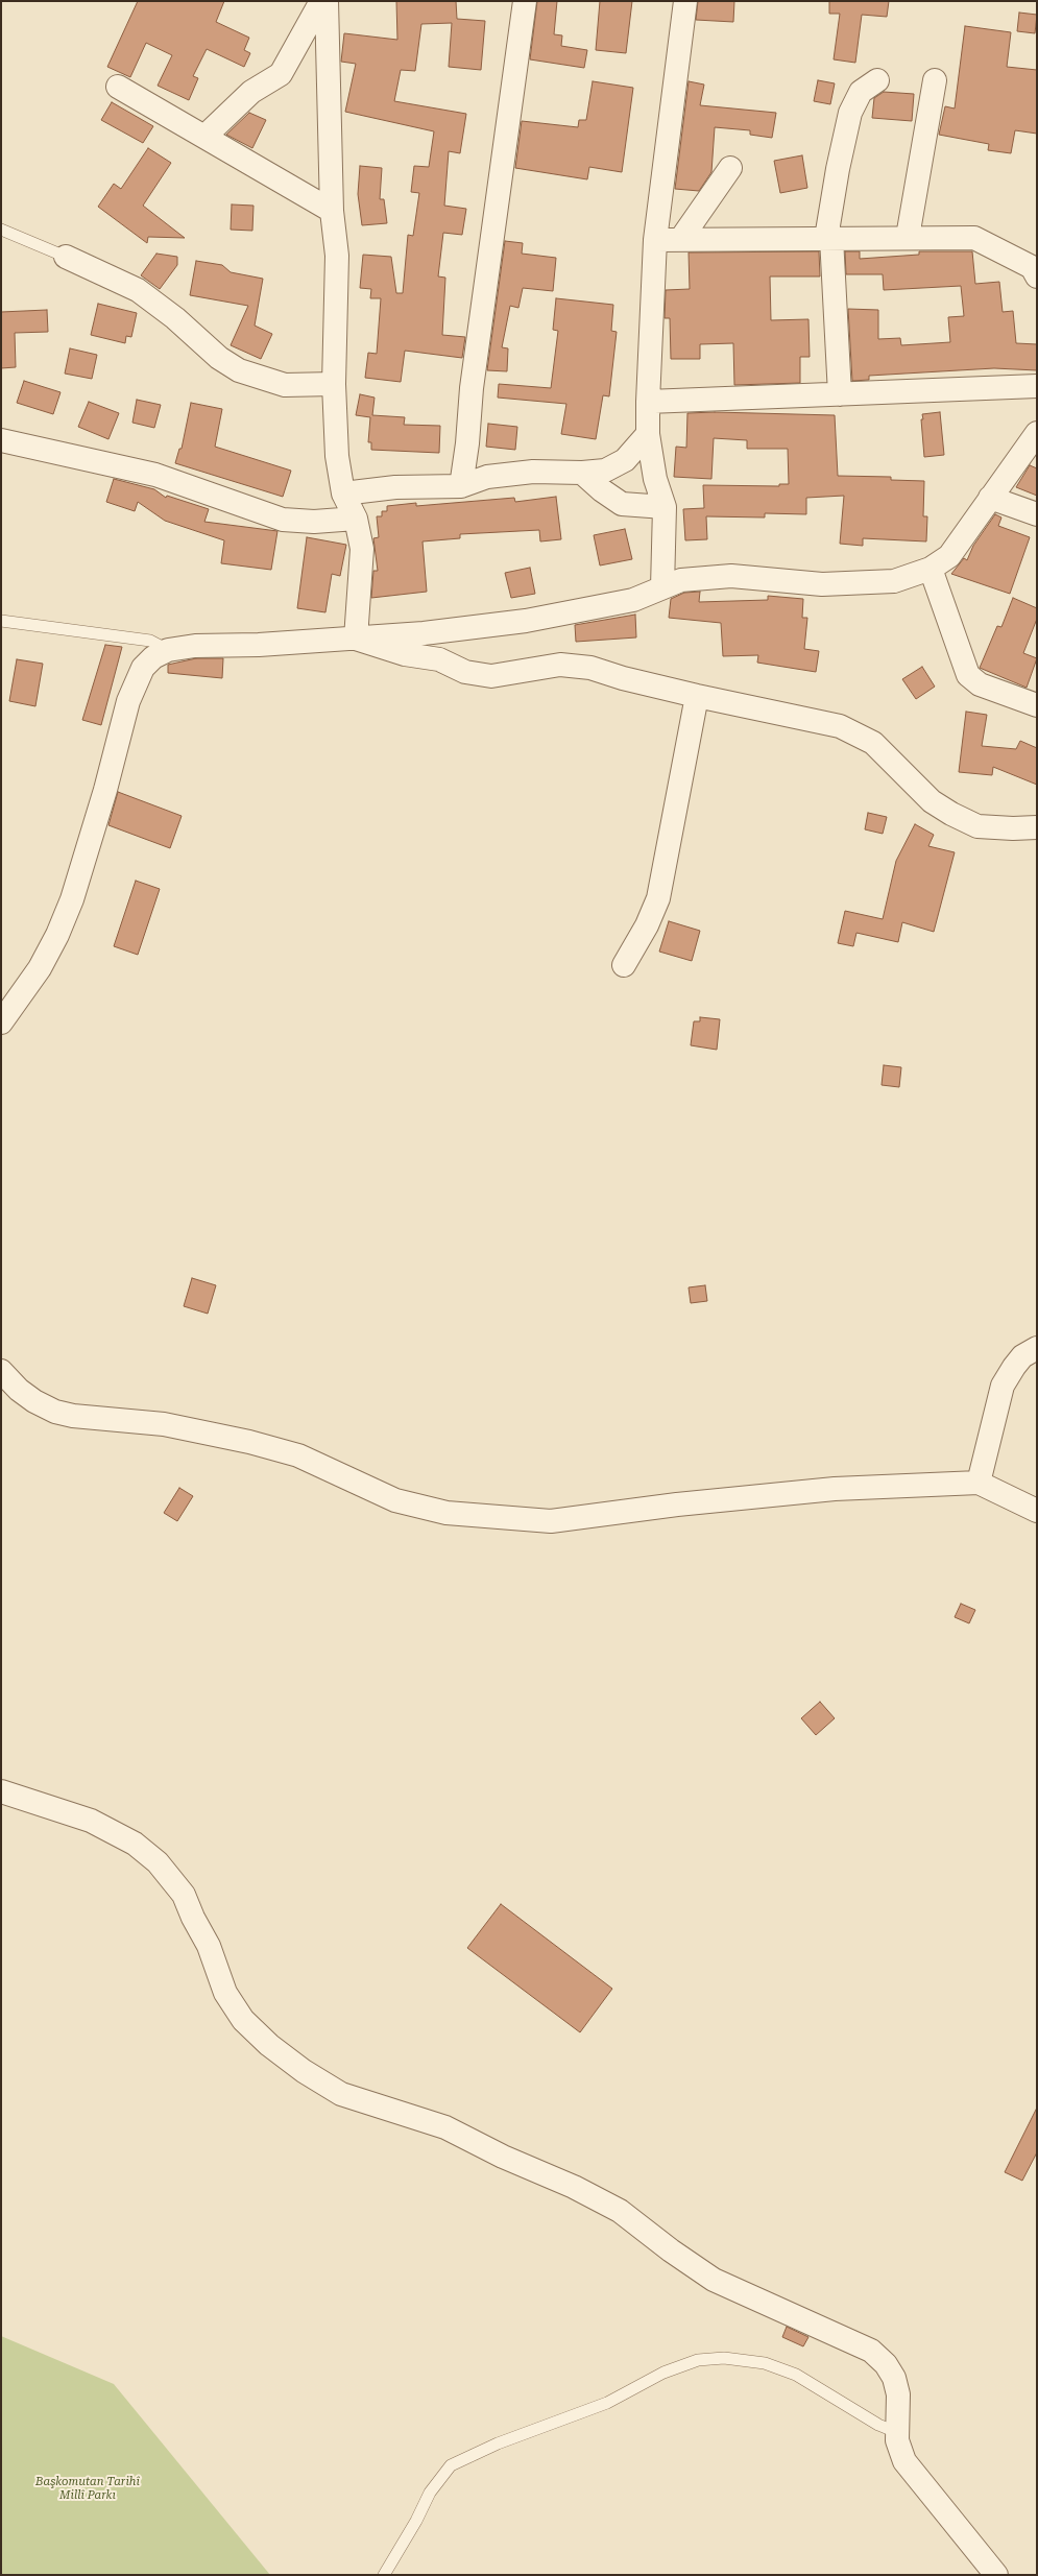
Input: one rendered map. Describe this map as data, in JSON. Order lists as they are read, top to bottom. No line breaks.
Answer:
{"parks":["Başkomutan Tarihî Millî Parkı"]}
